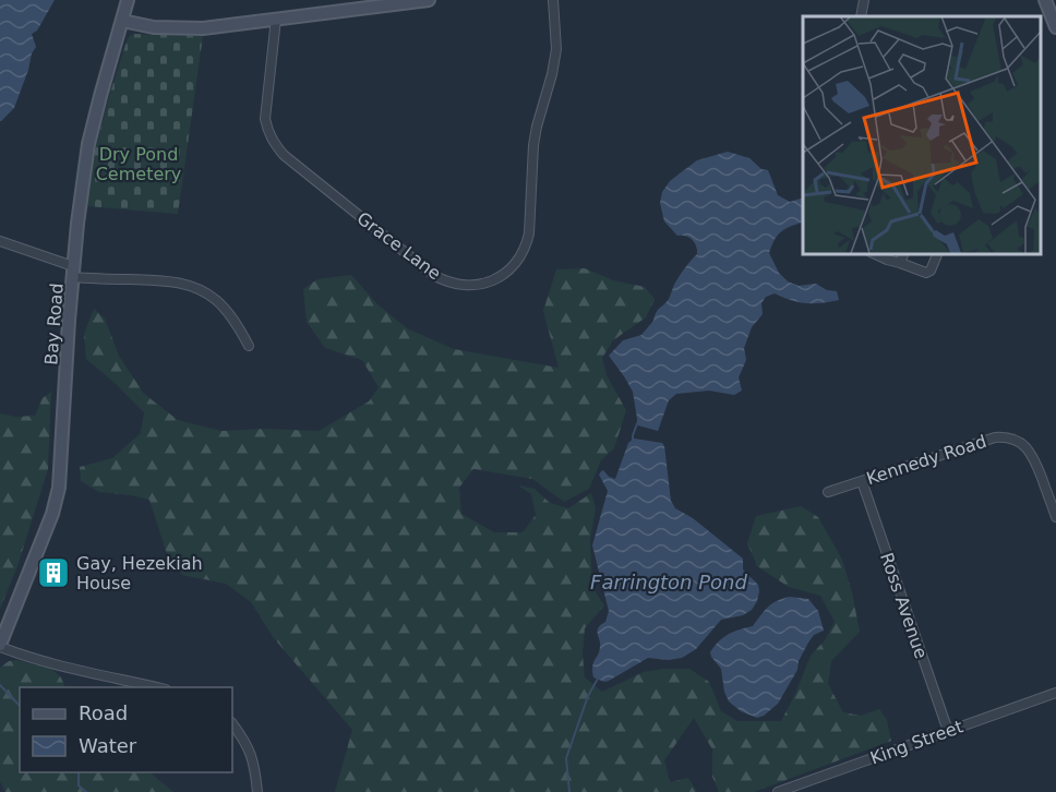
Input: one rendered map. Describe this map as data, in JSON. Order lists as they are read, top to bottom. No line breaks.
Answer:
{"streets":{"main road":["Bay Road"],"street":["Grace Lane","Kennedy Road","Ross Avenue","King Street"]},"crossings":[["Kennedy Road","Ross Avenue"],["Ross Avenue","King Street"]],"water":["Farrington Pond"],"parks":["Dry Pond Cemetery"],"places":{"building":["Gay, Hezekiah House"]},"legend":["Road","Water"]}
